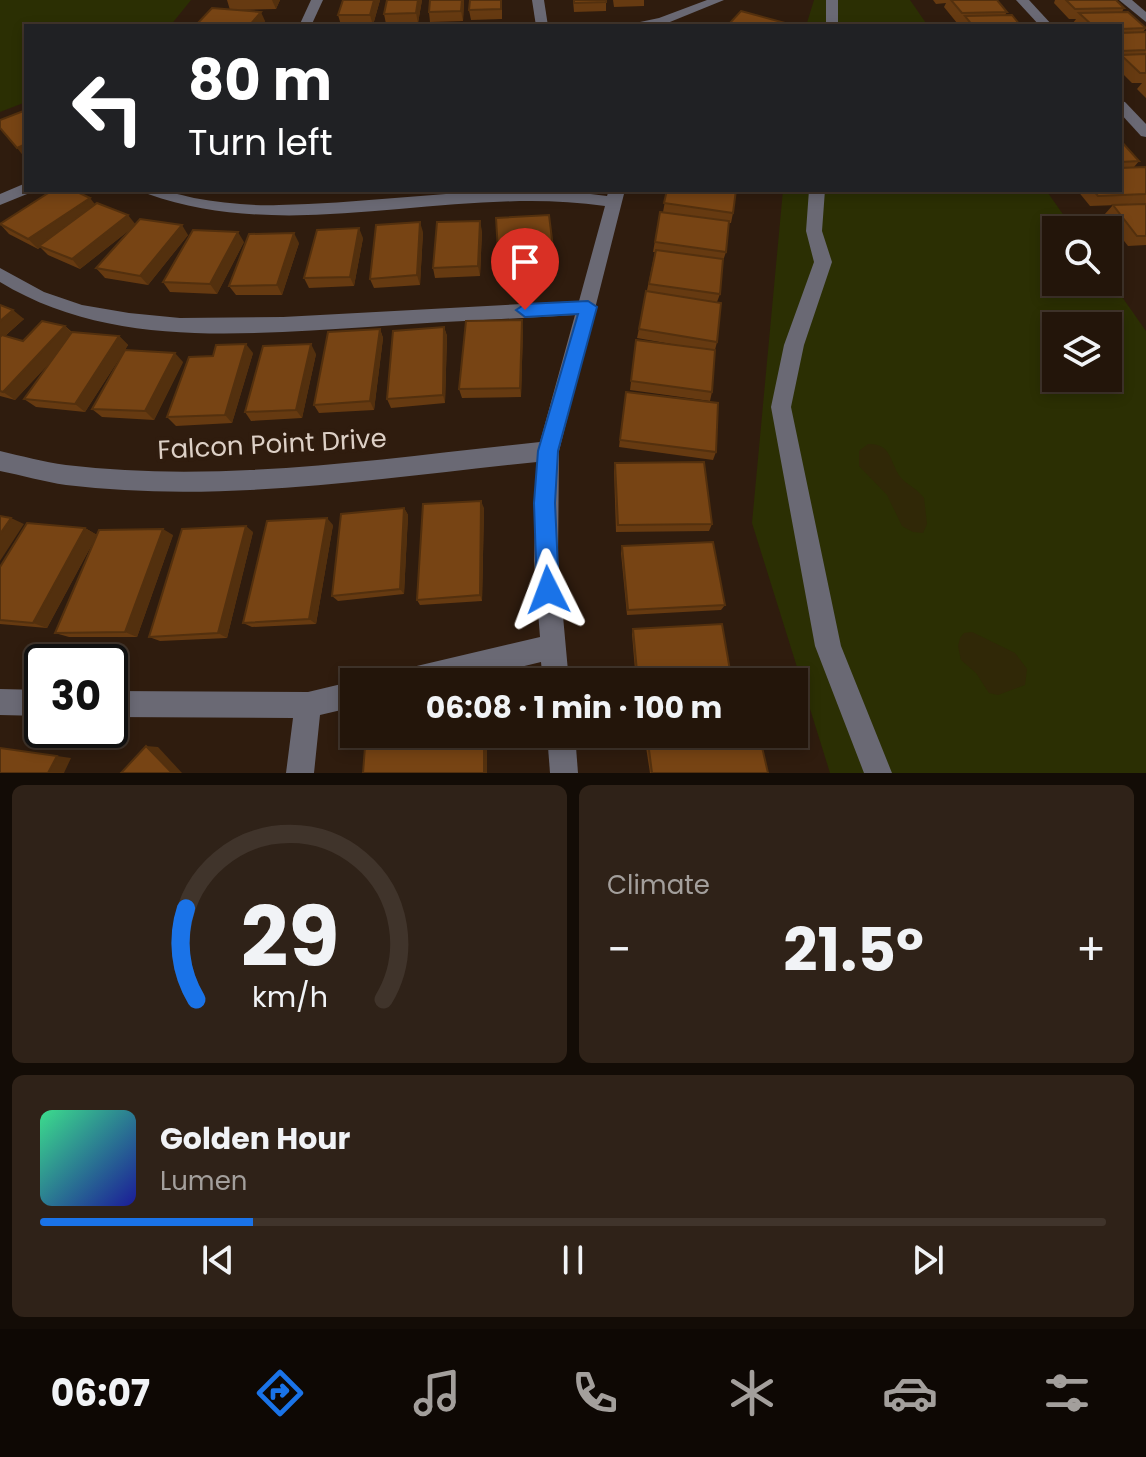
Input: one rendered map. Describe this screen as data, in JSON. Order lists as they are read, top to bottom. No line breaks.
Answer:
{"streets":{"street":["Falcon Point Drive"]},"page":{"turn":["80 m","Turn left"],"limit":"30","trip":"06:08 · 1 min · 100 m","tile":"Climate","heat":["−","21.5°","+"],"song":["Golden Hour","Lumen"],"tabs":"06:07","gauge":["29","km/h"]}}
